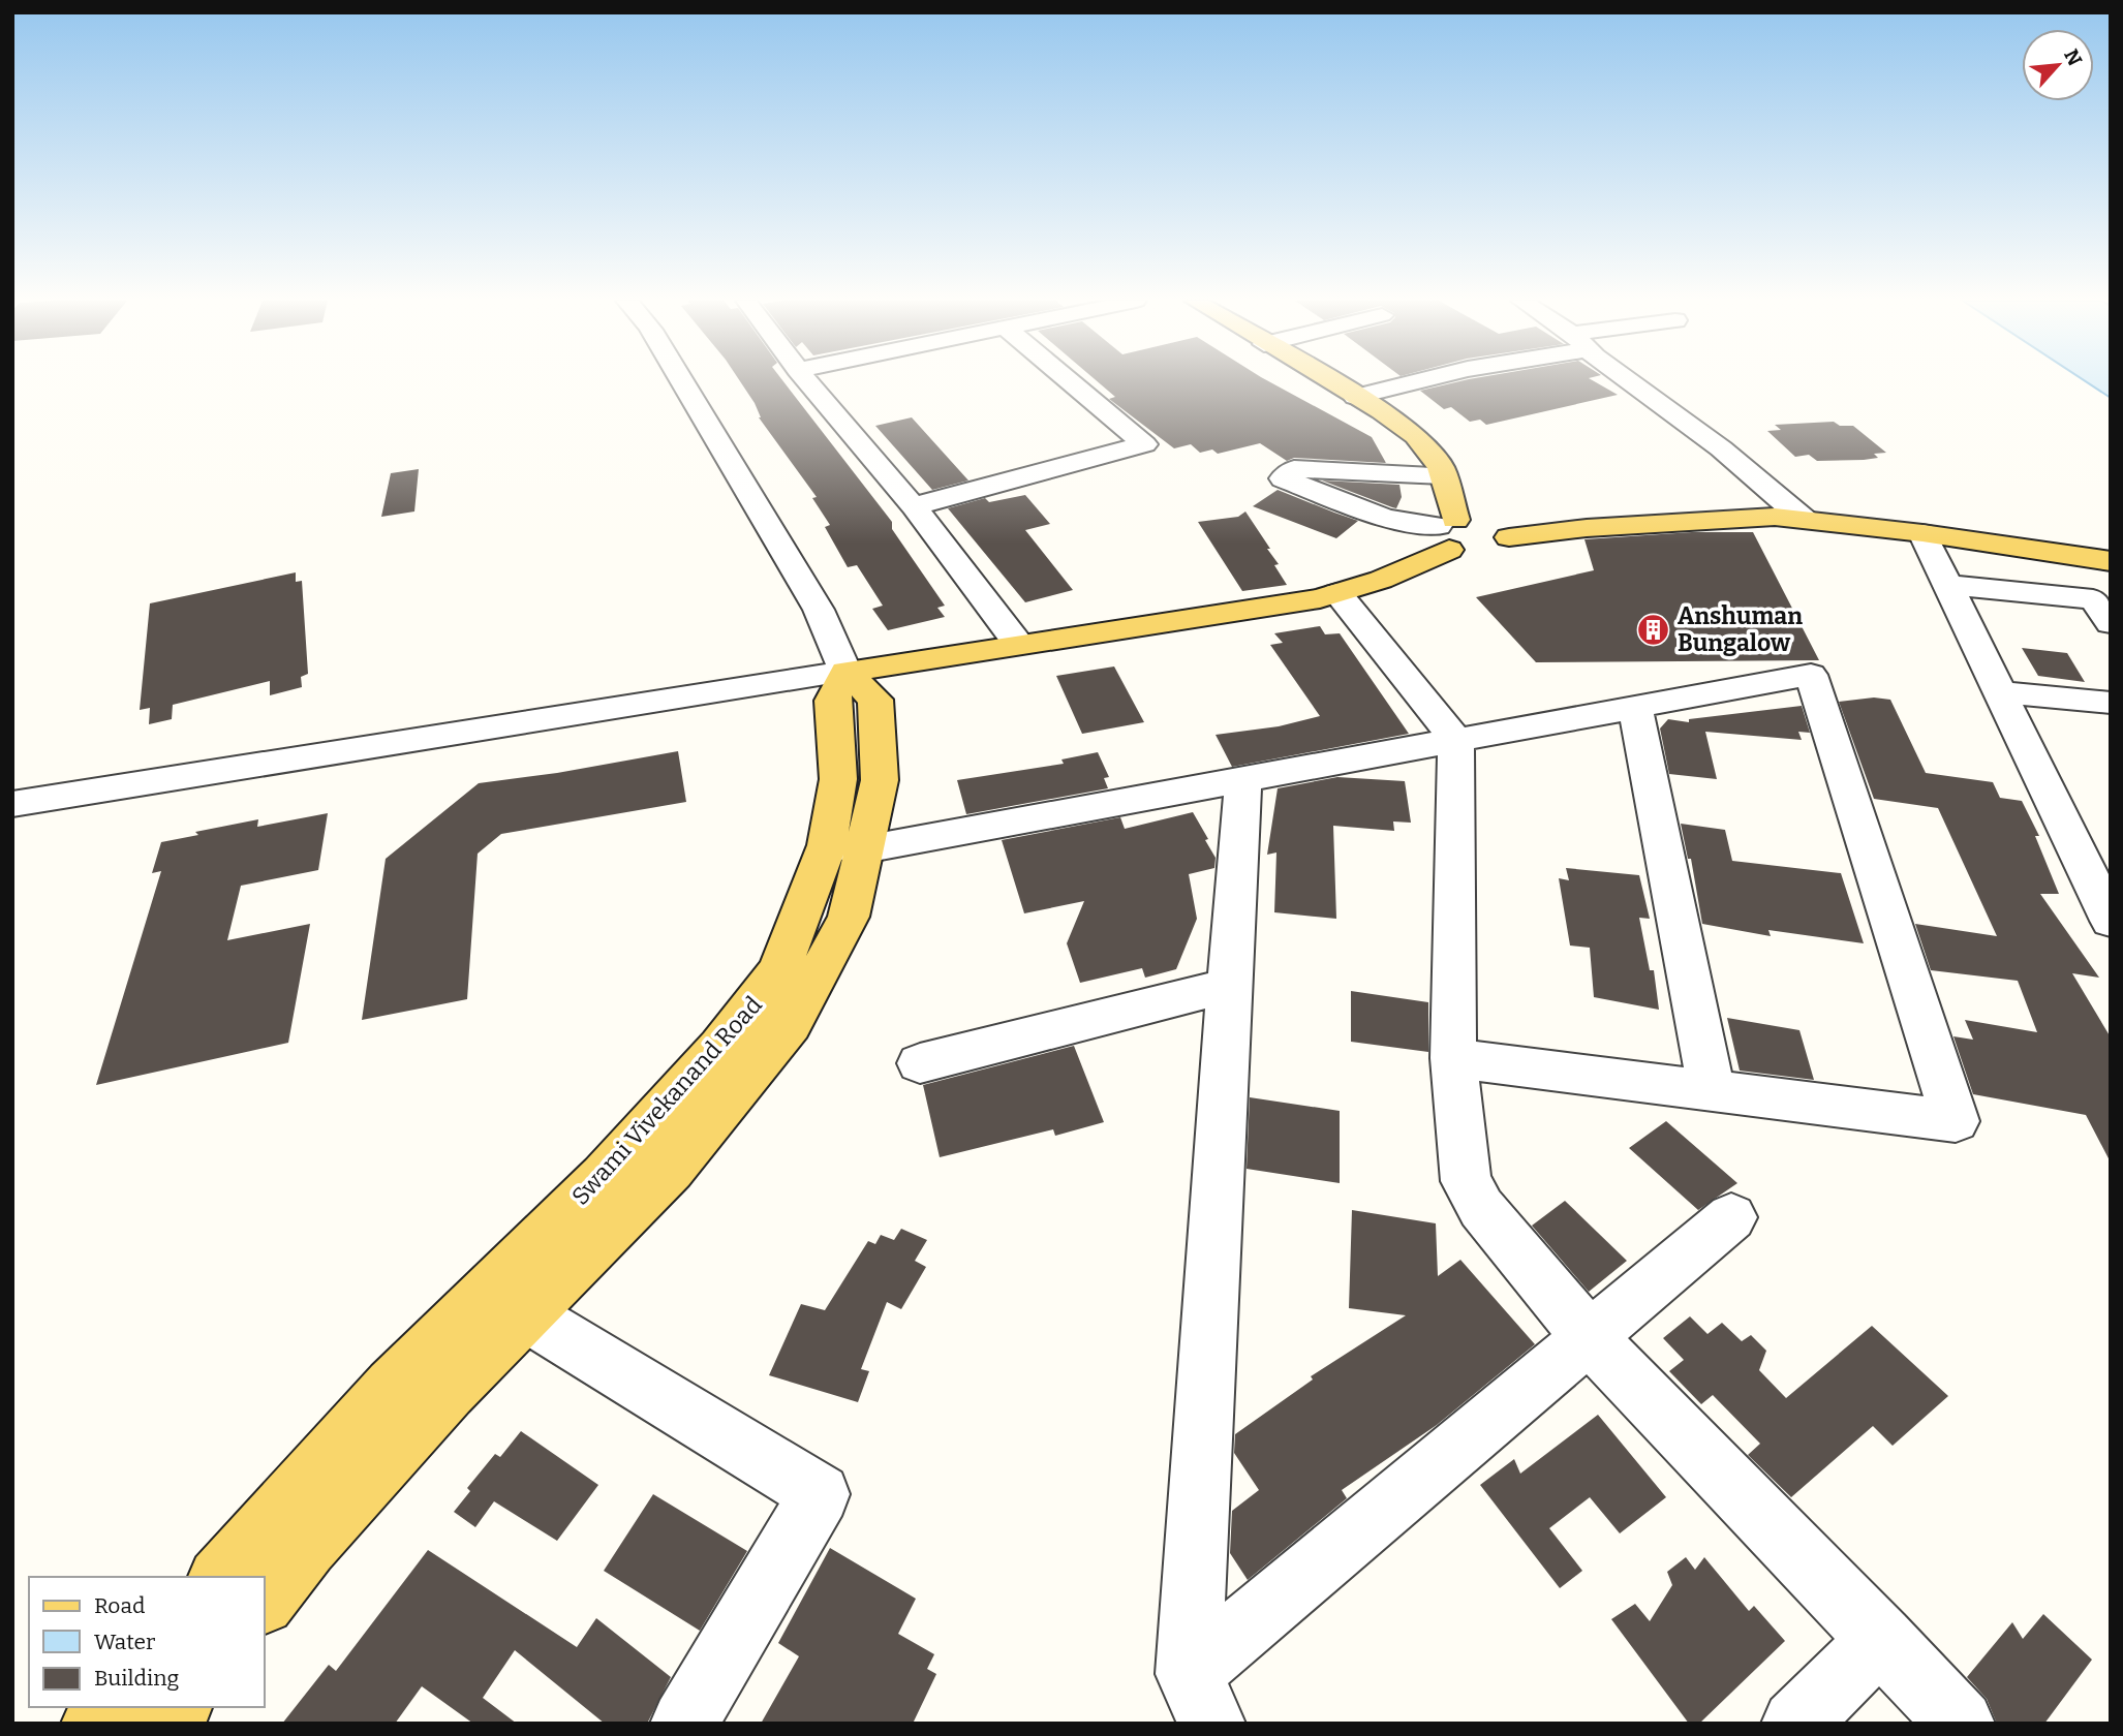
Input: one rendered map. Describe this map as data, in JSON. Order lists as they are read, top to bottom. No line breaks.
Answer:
{"streets":{"main road":["Swami Vivekanand Road"]},"places":{"building":["Anshuman Bungalow"]},"legend":["Road","Water","Building"],"north":"top right"}
